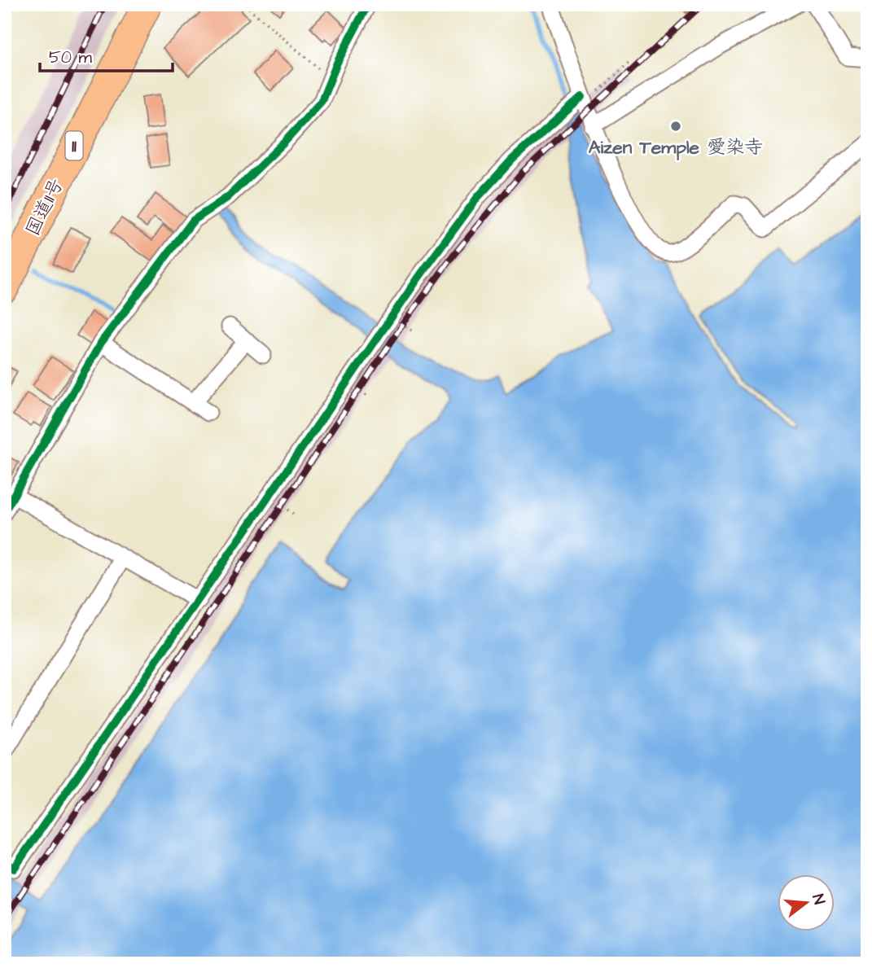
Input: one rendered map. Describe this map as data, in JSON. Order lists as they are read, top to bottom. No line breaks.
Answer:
{"streets":{"highway":["11","国道11号"]},"places":["Aizen Temple 愛染寺"],"scale_bar":"50 m","north":"right"}
